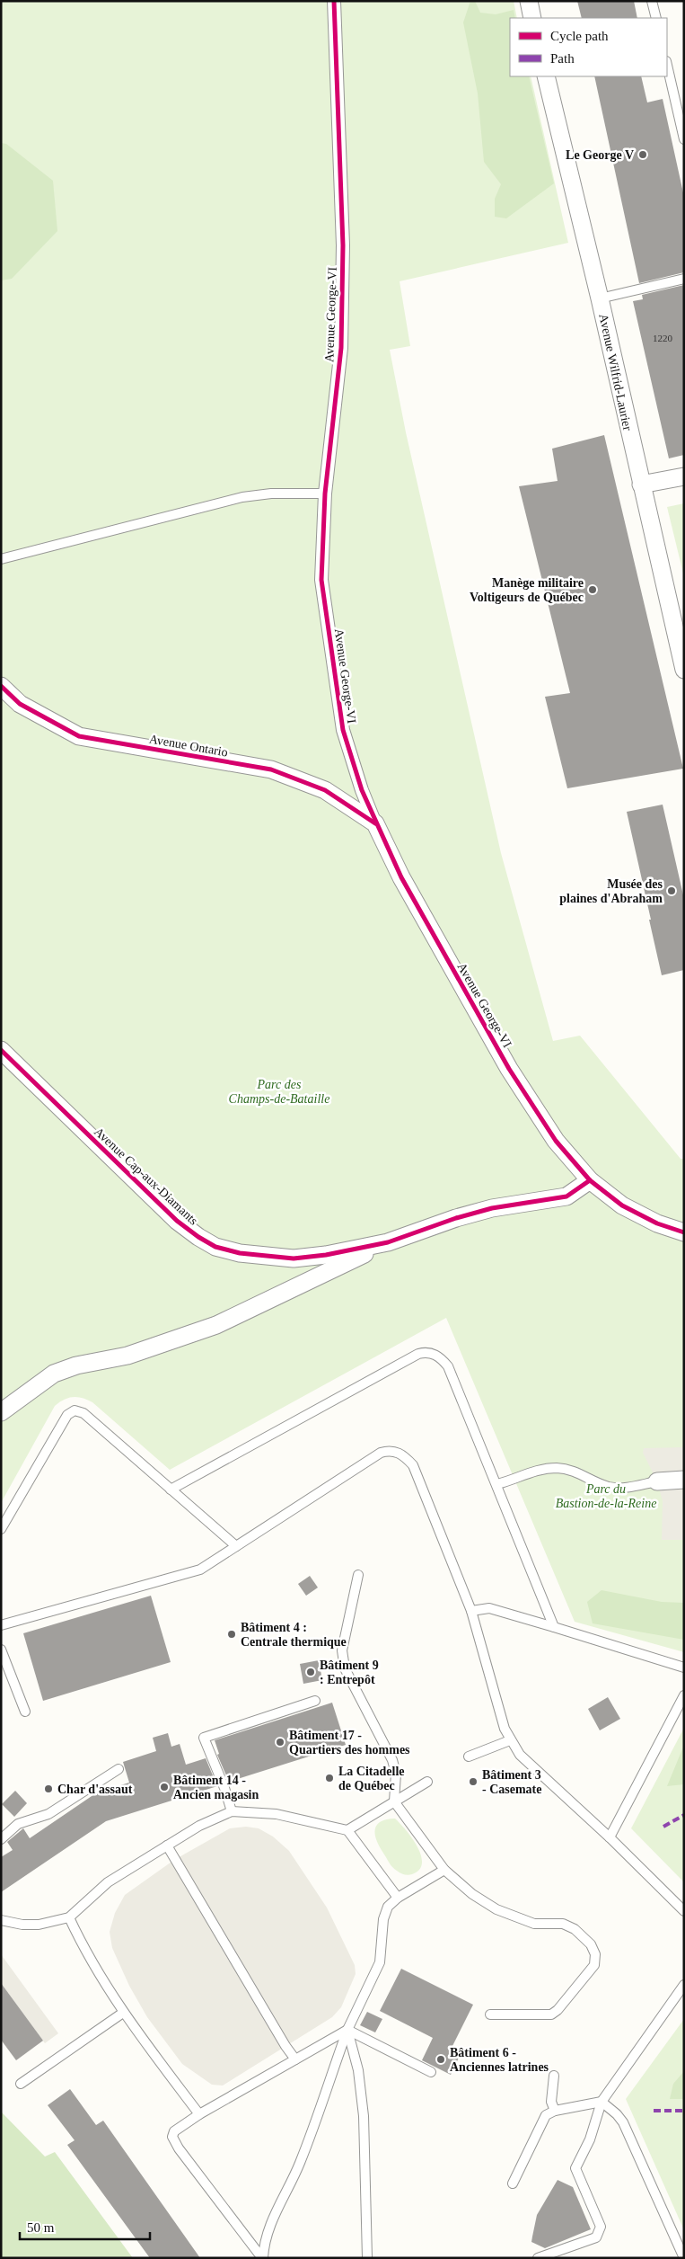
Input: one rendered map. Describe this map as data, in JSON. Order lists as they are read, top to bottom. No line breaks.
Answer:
{"streets":{"street":["Avenue George-VI","Avenue Wilfrid-Laurier","Avenue Ontario","Avenue Cap-aux-Diamants"]},"crossings":[["Avenue George-VI","Avenue Ontario"],["Avenue George-VI","Avenue Cap-aux-Diamants"]],"parks":["Parc des Champs-de-Bataille","Parc du Bastion-de-la-Reine"],"places":["Le George V","Manège militaire Voltigeurs de Québec","Musée des plaines d'Abraham","Bâtiment 4 : Centrale thermique","Bâtiment 9 : Entrepôt","Bâtiment 17 - Quartiers des hommes","La Citadelle de Québec","Bâtiment 3 - Casemate","Bâtiment 14 - Ancien magasin","Char d'assaut","Bâtiment 6 - Anciennes latrines"],"house_numbers":["1220"],"legend":["Cycle path","Path"],"scale_bar":"50 m"}
